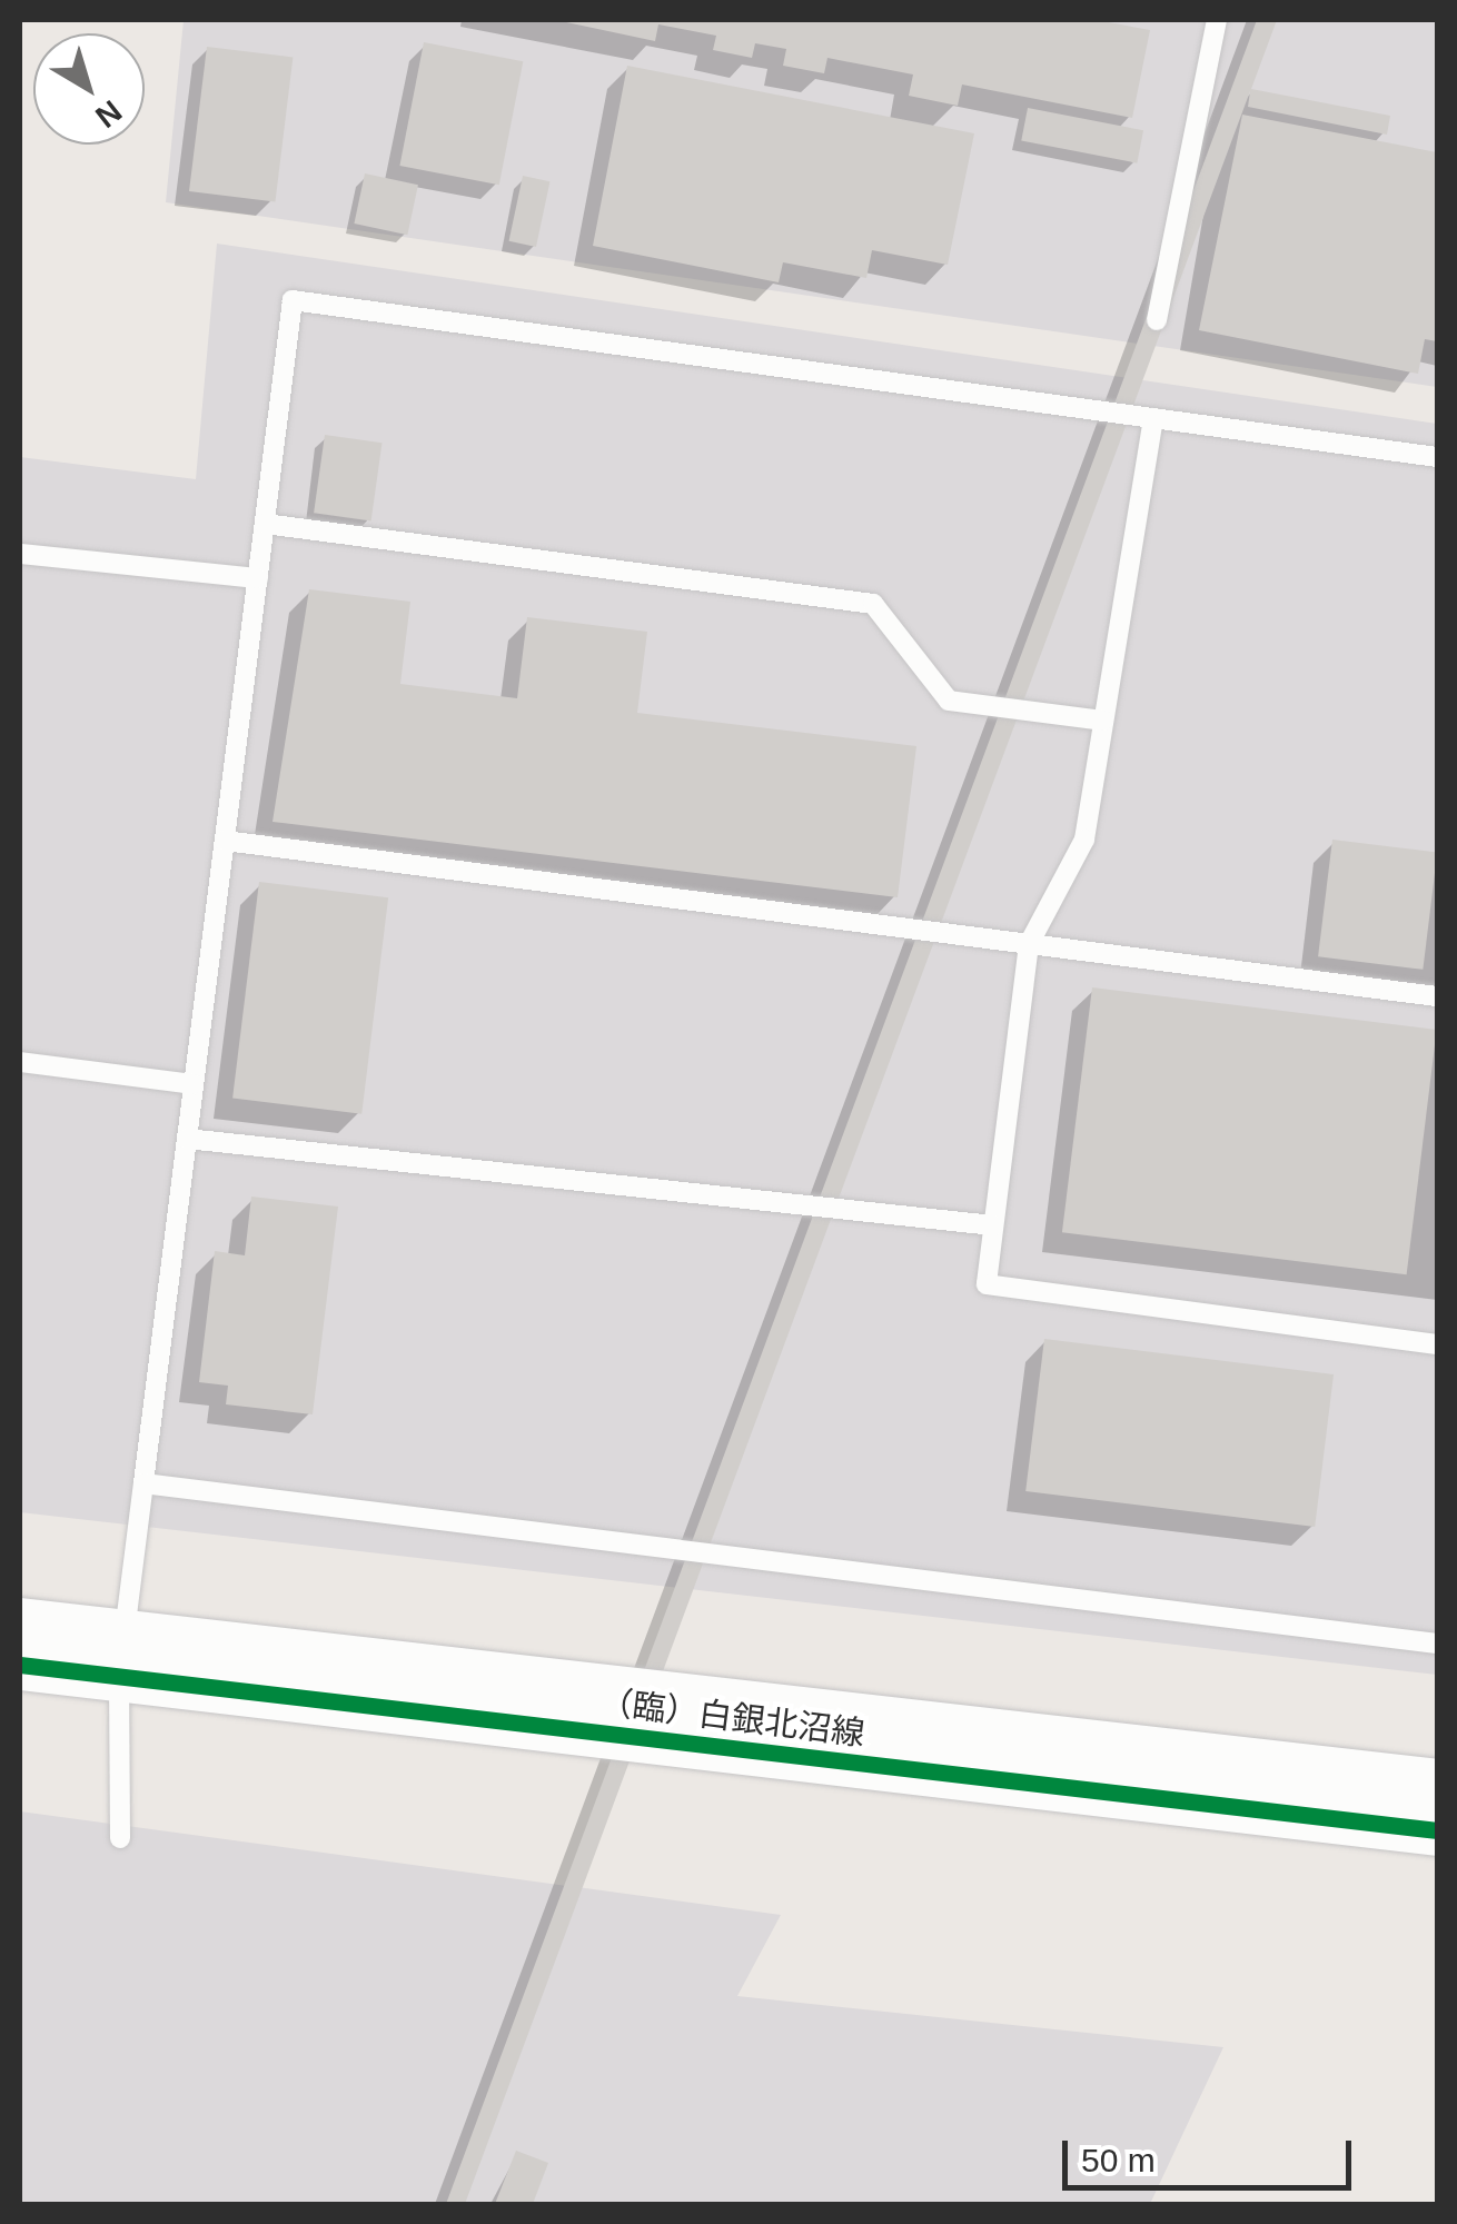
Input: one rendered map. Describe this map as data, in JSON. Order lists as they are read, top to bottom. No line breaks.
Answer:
{"streets":{"street":["（臨）白銀北沼線"]},"scale_bar":"50 m","north":"bottom right"}
